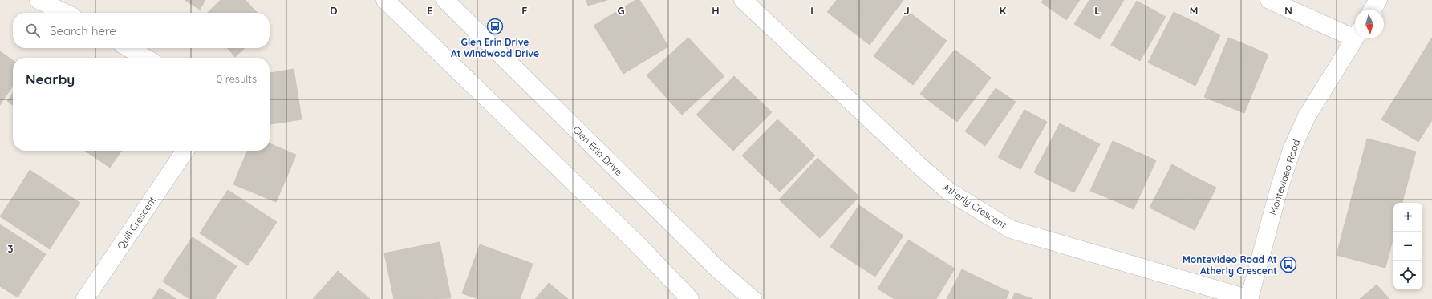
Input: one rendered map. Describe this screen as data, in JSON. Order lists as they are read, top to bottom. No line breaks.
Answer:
{"streets":{"street":["Glen Erin Drive","Montevideo Road","Atherly Crescent","Quill Crescent"]},"crossings":[["Montevideo Road","Atherly Crescent"]],"places":{"bus stop":["Glen Erin Drive At Windwood Drive","Montevideo Road At Atherly Crescent"]},"north":"bottom","page":{"search":"Search here","heading":["Nearby","0 results"],"map_buttons":["+","−"]},"grid":{"columns":["D","E","F","G","H","I","J","K","L","M","N"],"rows":["3"]}}
